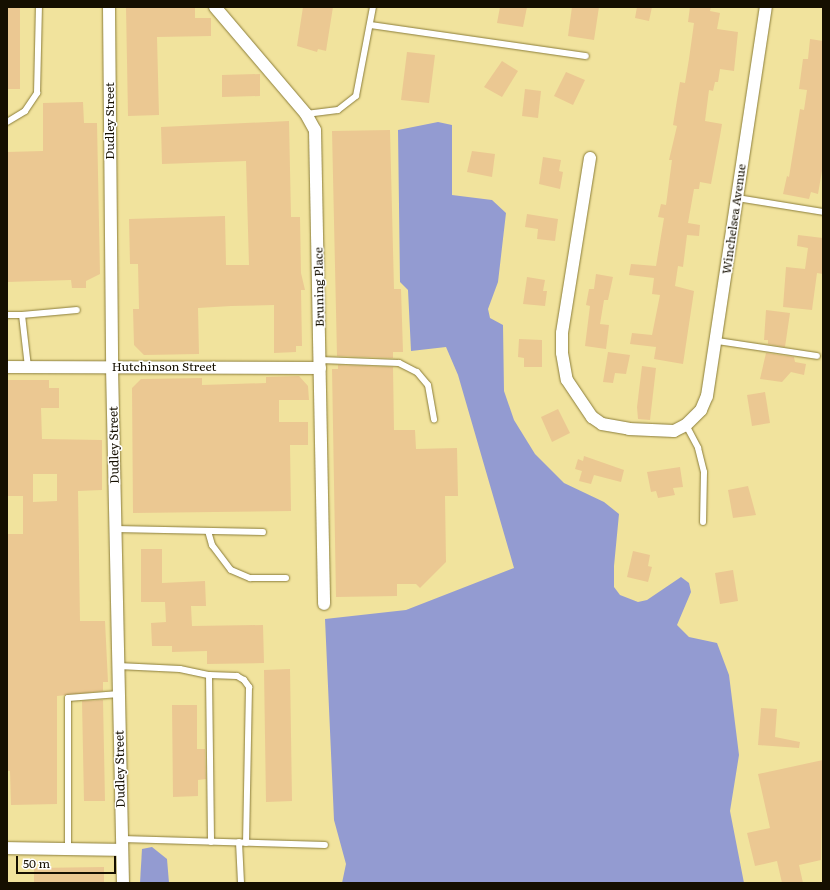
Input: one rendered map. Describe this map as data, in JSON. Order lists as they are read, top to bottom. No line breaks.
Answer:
{"streets":{"street":["Dudley Street","Winchelsea Avenue","Bruning Place","Hutchinson Street"]},"crossings":[["Dudley Street","Hutchinson Street"],["Bruning Place","Hutchinson Street"]],"scale_bar":"50 m"}
